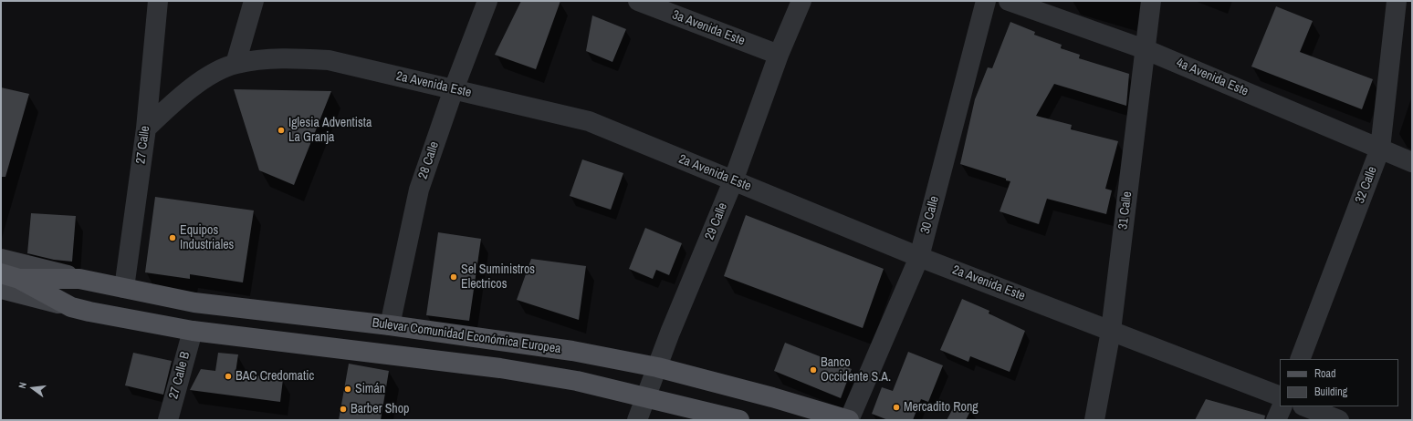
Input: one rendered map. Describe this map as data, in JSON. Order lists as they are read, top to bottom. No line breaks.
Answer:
{"streets":{"main road":["Bulevar Comunidad Económica Europea"],"street":["3a Avenida Este","4a Avenida Este","2a Avenida Este","27 Calle","28 Calle","32 Calle","31 Calle","30 Calle","29 Calle","27 Calle B"]},"crossings":[["3a Avenida Este","29 Calle"],["4a Avenida Este","32 Calle"],["4a Avenida Este","31 Calle"],["2a Avenida Este","27 Calle"],["2a Avenida Este","28 Calle"],["2a Avenida Este","31 Calle"],["2a Avenida Este","30 Calle"],["2a Avenida Este","29 Calle"],["27 Calle","Bulevar Comunidad Económica Europea"],["28 Calle","Bulevar Comunidad Económica Europea"],["30 Calle","Bulevar Comunidad Económica Europea"],["29 Calle","Bulevar Comunidad Económica Europea"],["Bulevar Comunidad Económica Europea","27 Calle B"]],"places":["Iglesia Adventista La Granja","Equipos Industriales","Sel Suministros Electricos","Banco Occidente S.A.","BAC Credomatic","Simán","Mercadito Rong","Barber Shop"],"legend":["Road","Building"],"north":"left"}
